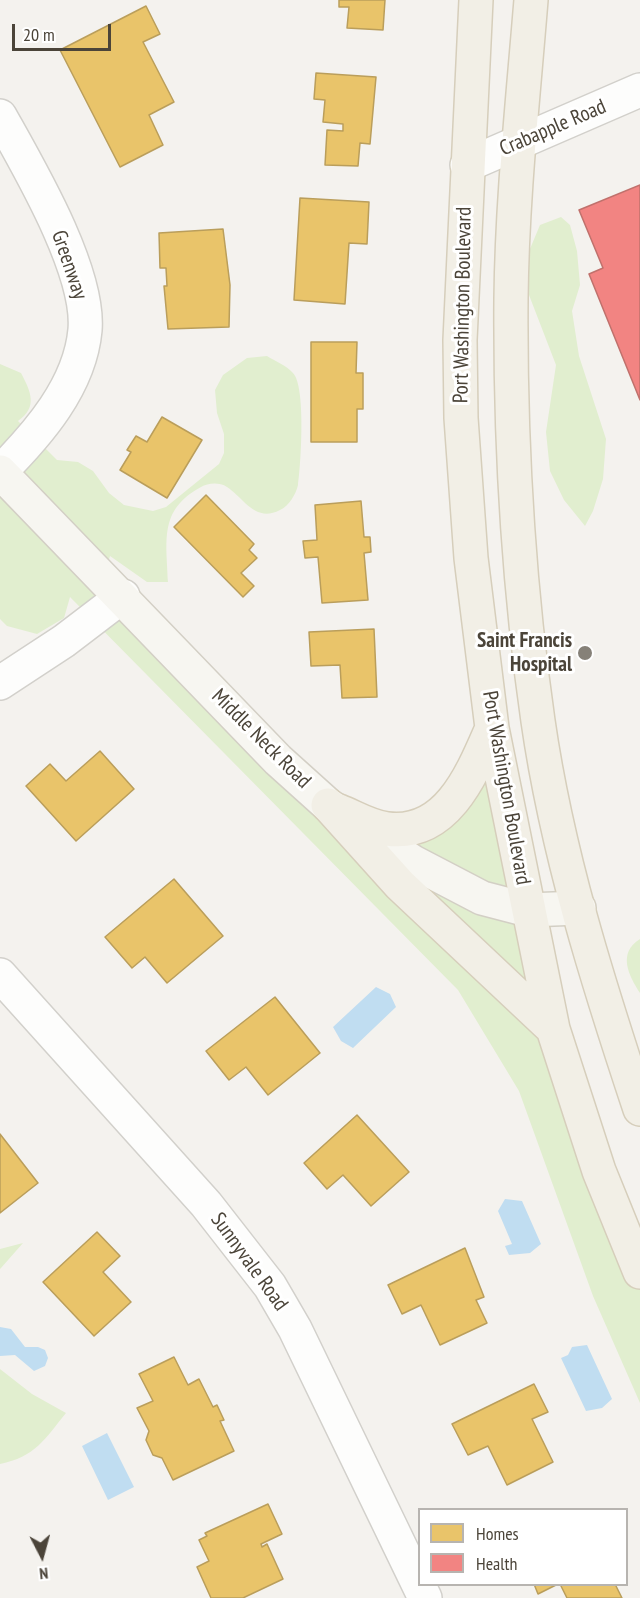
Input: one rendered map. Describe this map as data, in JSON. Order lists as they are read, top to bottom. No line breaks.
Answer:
{"streets":{"main road":["Port Washington Boulevard","Middle Neck Road"],"street":["Crabapple Road","Greenway","Sunnyvale Road"]},"crossings":[["Crabapple Road","Port Washington Boulevard"],["Greenway","Middle Neck Road"],["Port Washington Boulevard","Middle Neck Road"]],"places":["Saint Francis Hospital"],"legend":["Homes","Health"],"scale_bar":"20 m","north":"bottom"}
